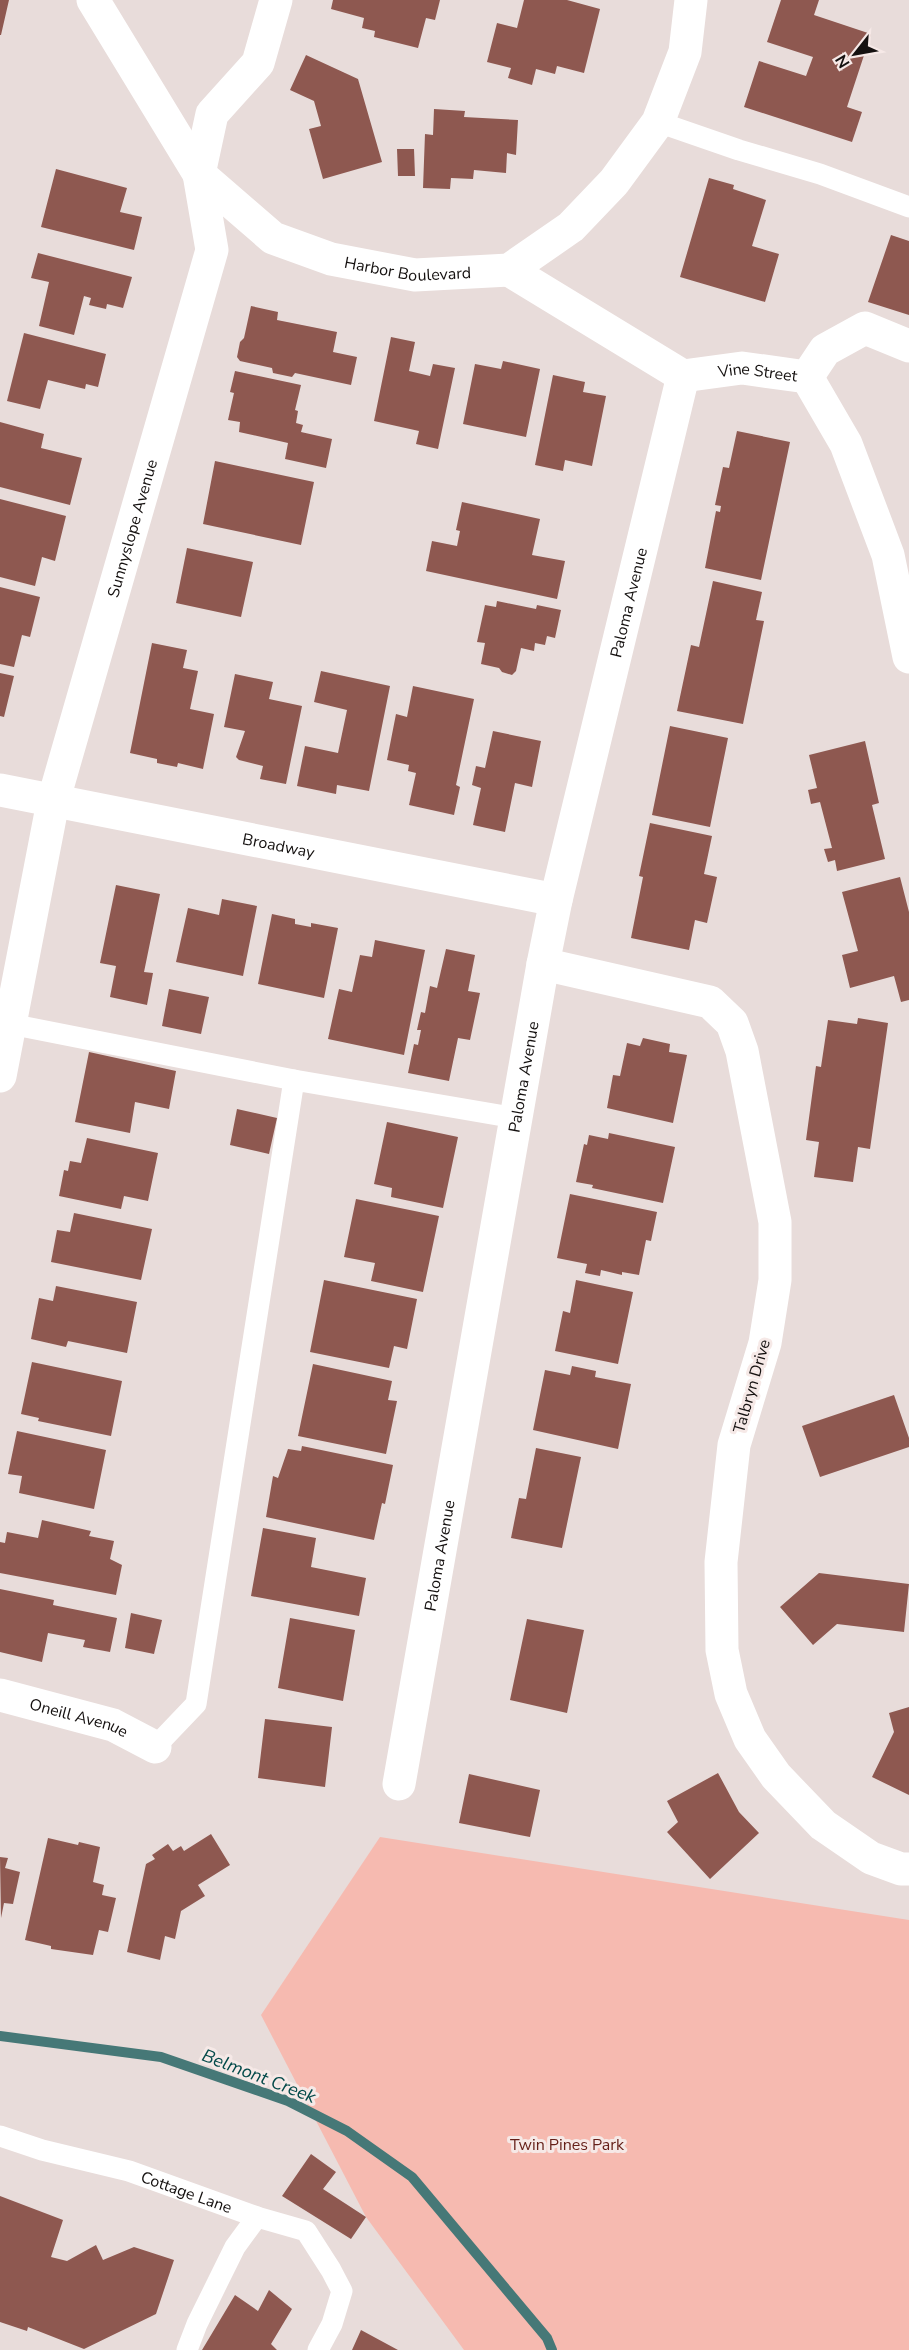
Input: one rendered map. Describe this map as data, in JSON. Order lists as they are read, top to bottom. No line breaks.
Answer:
{"streets":{"street":["Harbor Boulevard","Vine Street","Sunnyslope Avenue","Paloma Avenue","Broadway","Talbryn Drive","Oneill Avenue"],"lane":["Cottage Lane"]},"crossings":[["Harbor Boulevard","Sunnyslope Avenue"],["Vine Street","Paloma Avenue"],["Sunnyslope Avenue","Broadway"],["Paloma Avenue","Broadway"],["Paloma Avenue","Talbryn Drive"]],"water":["Belmont Creek"],"parks":["Twin Pines Park"],"north":"bottom left"}
